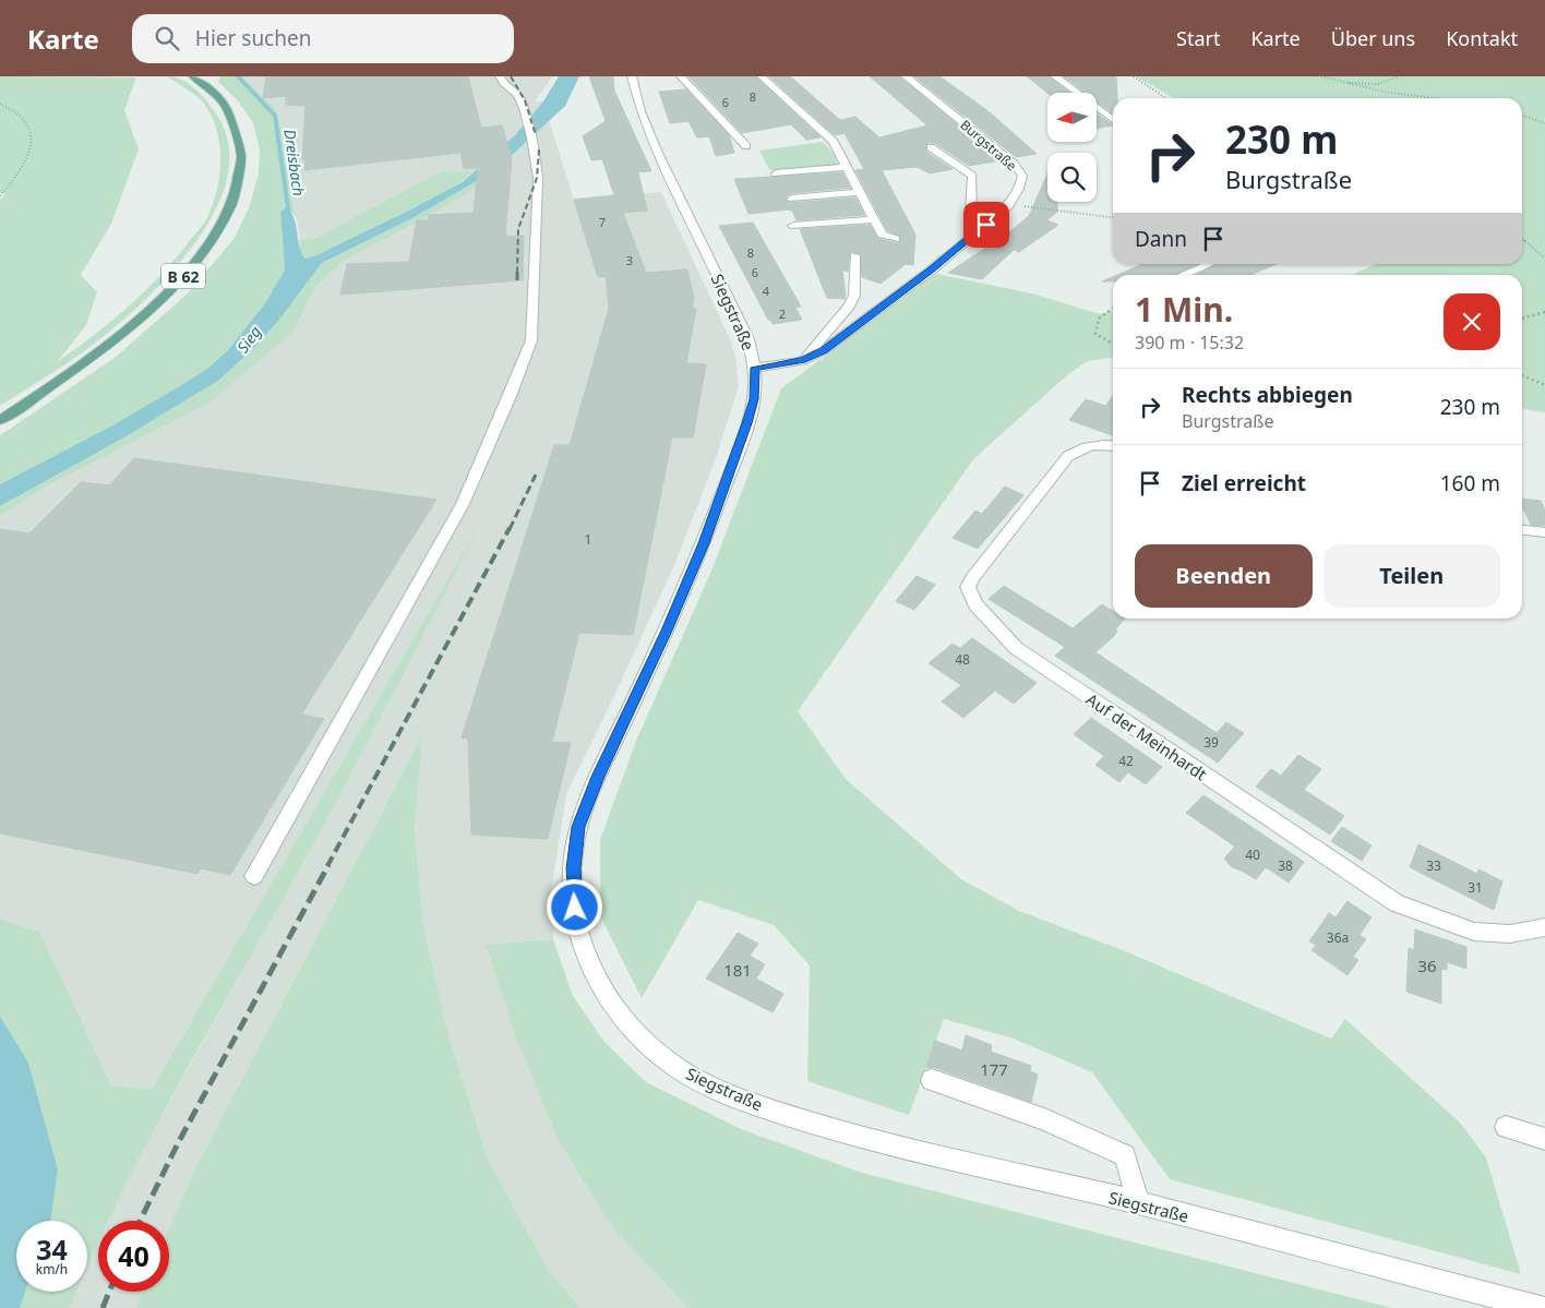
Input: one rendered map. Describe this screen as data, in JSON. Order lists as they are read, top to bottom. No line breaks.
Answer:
{"streets":{"main road":["B 62"],"street":["Burgstraße","Siegstraße","Auf der Meinhardt"]},"crossings":[["Burgstraße","Siegstraße"]],"water":["Dreisbach","Sieg"],"house_numbers":["8","6","7","8","3","6","4","2","1","48","39","42","40","38","33","31","36a","36","181","177"],"north":"left","page":{"header":"Karte","search":"Hier suchen","nav":["Start","Karte","Über uns","Kontakt"],"turn":["230 m","Burgstraße"],"then":"Dann","heading":["1 Min.","390 m · 15:32"],"list":[{"name":"Rechts abbiegen","note":"Burgstraße","value":"230 m"},{"name":"Ziel erreicht","value":"160 m"}],"buttons":["Beenden","Teilen"],"speed":"34 km/h","limit":"40"}}
